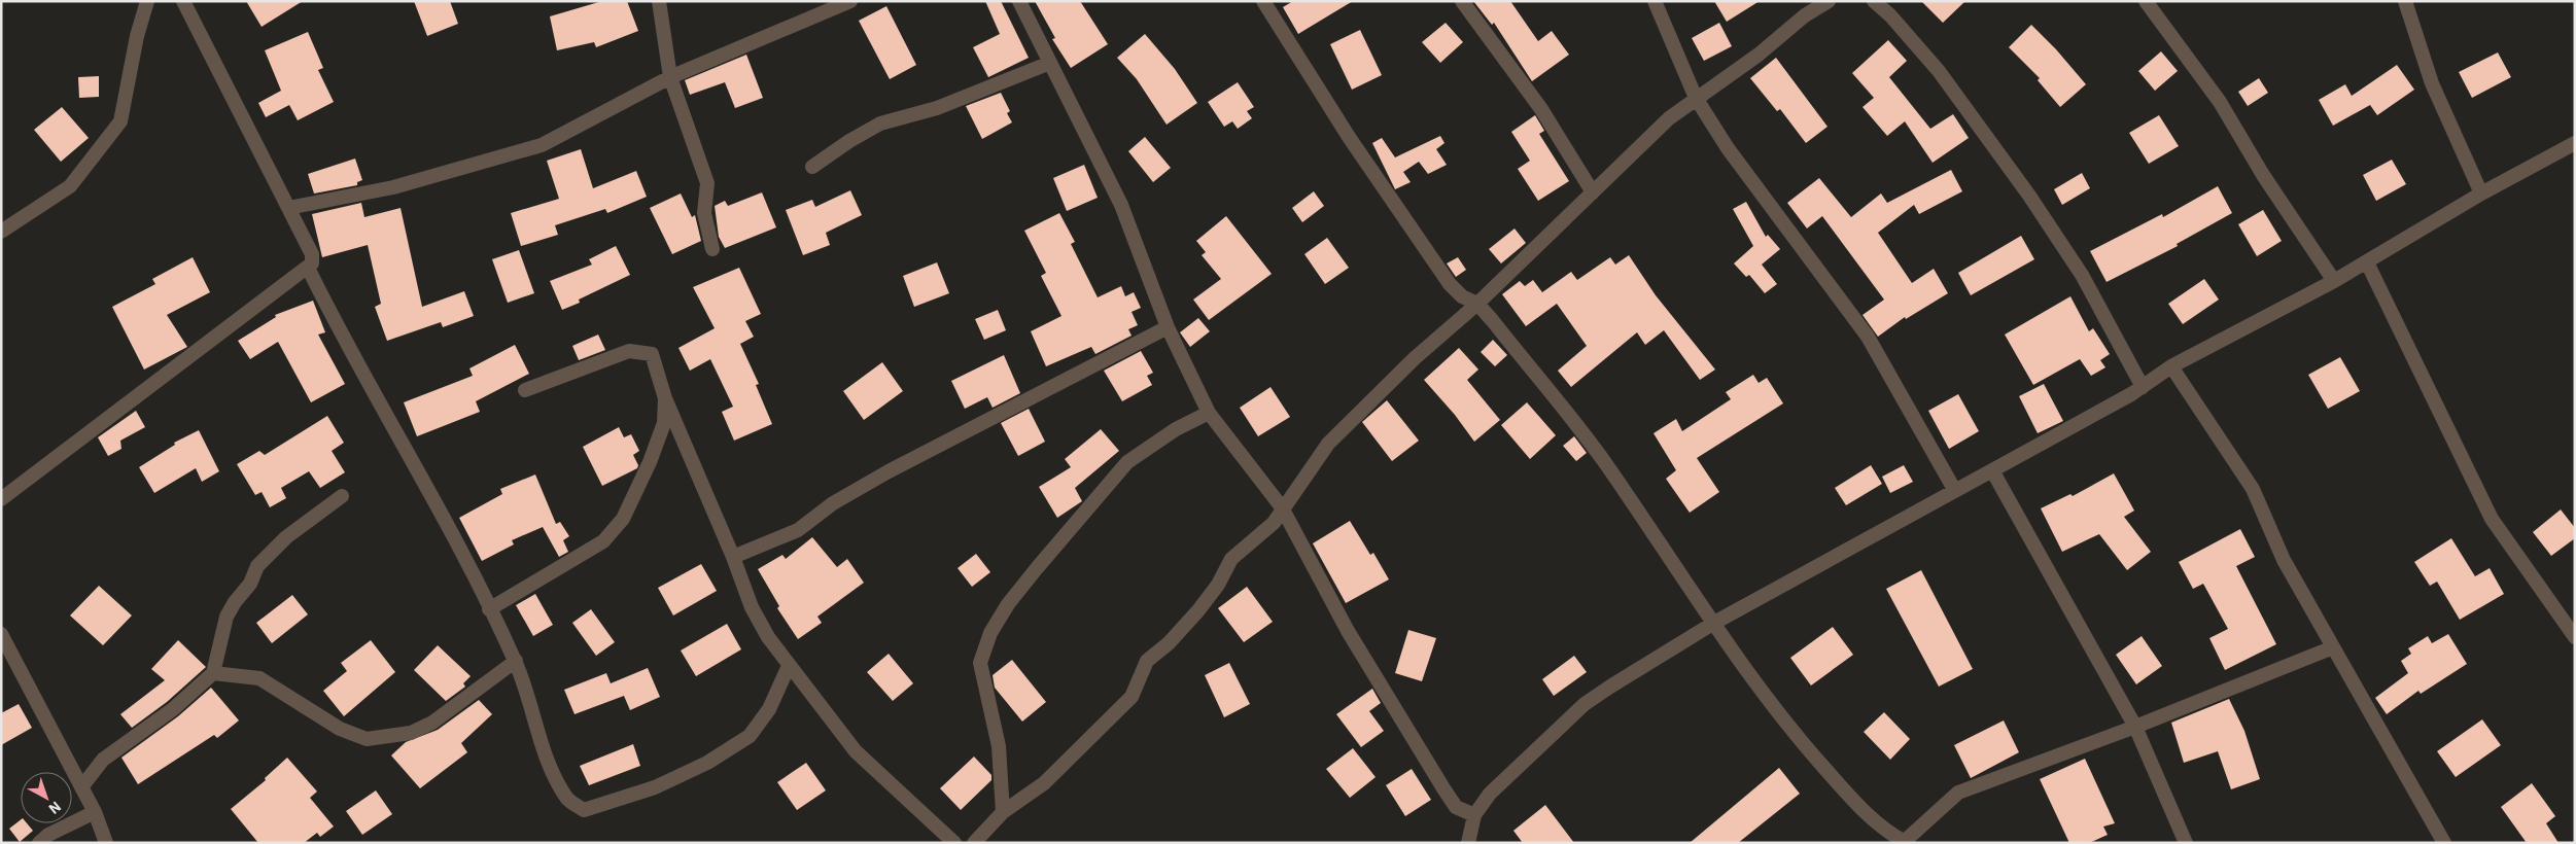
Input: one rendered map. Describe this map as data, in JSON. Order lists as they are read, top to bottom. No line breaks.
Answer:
{"north":"bottom right"}
